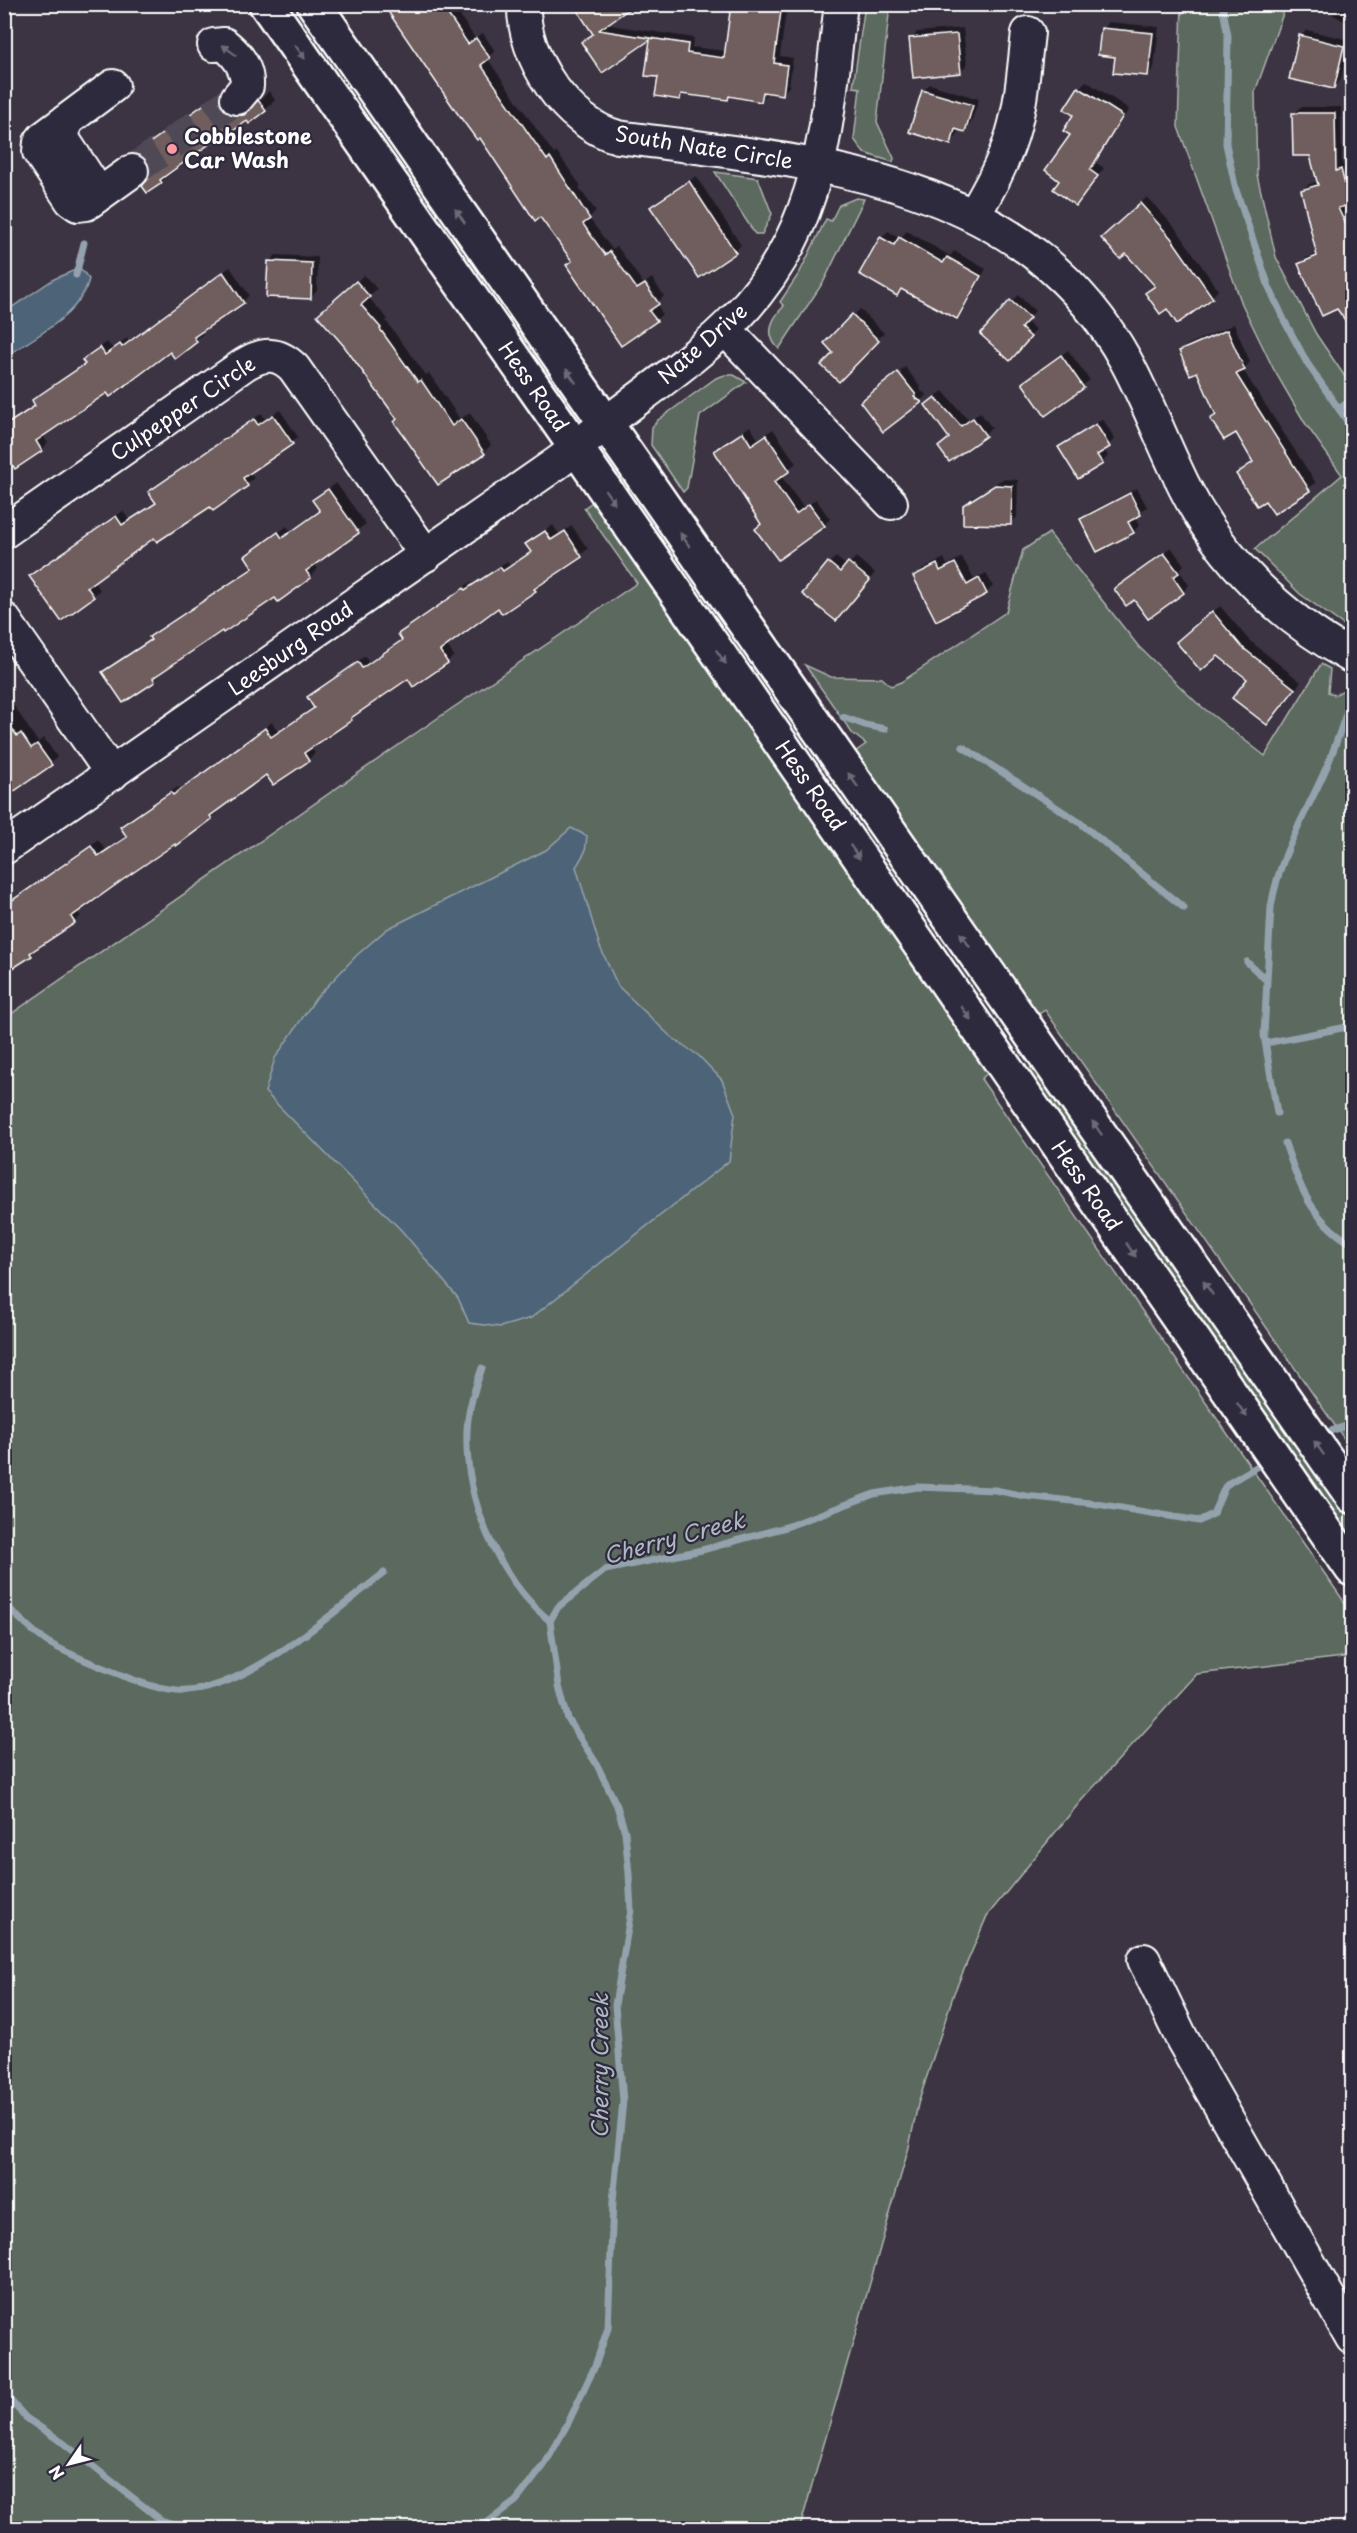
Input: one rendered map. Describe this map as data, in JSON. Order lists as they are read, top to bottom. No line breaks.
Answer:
{"streets":{"main road":["Hess Road"],"street":["South Nate Circle","Nate Drive","Culpepper Circle","Leesburg Road"]},"crossings":[["South Nate Circle","Nate Drive"],["Nate Drive","Hess Road"],["Nate Drive","Leesburg Road"],["Hess Road","Leesburg Road"],["Culpepper Circle","Leesburg Road"]],"water":["Cherry Creek"],"places":["Cobblestone Car Wash"],"north":"bottom left"}
